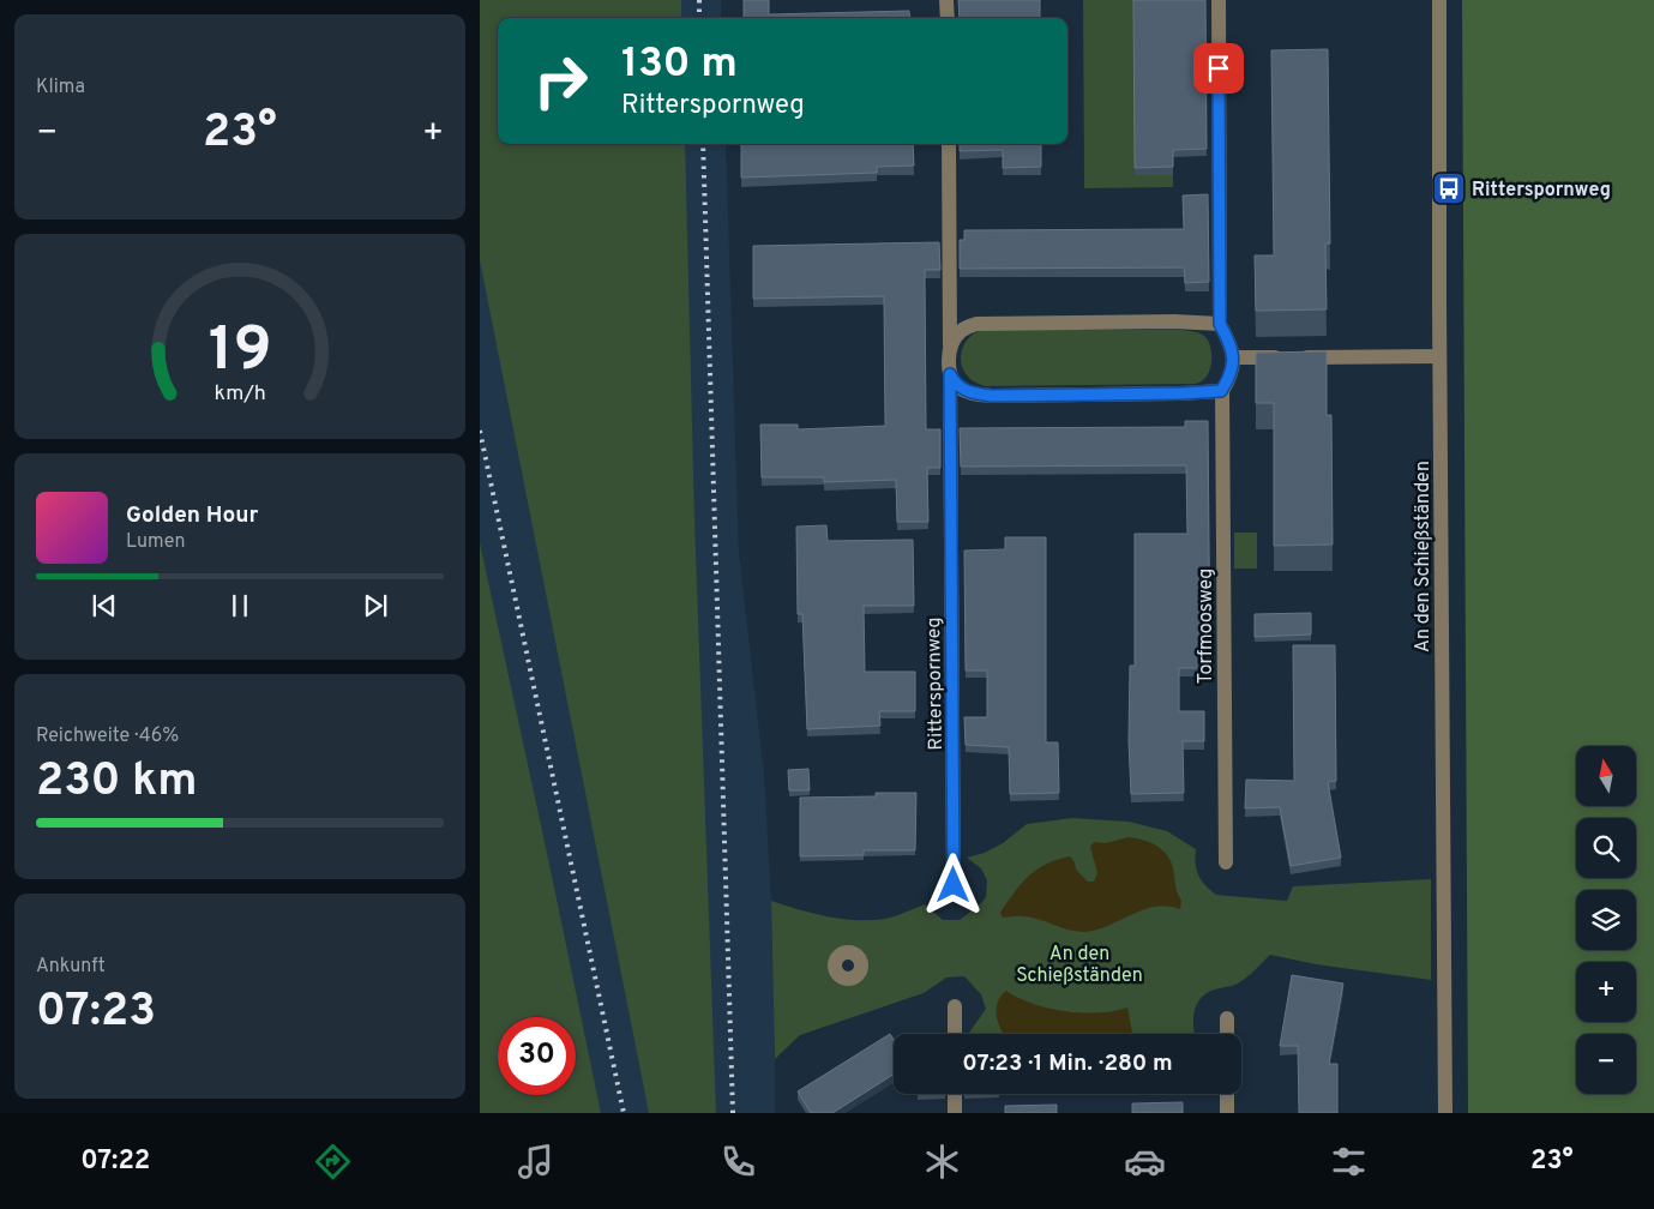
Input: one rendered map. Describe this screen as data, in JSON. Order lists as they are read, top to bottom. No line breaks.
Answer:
{"streets":{"street":["An den Schießständen","Torfmoosweg","Ritterspornweg"]},"parks":["An den Schießständen"],"places":{"bus stop":["Ritterspornweg"]},"north":"top","page":{"tile":["Klima",["Reichweite · 46%","230 km"],["Ankunft","07:23"]],"turn":["130 m","Ritterspornweg"],"heat":["−","23°","+"],"song":["Golden Hour","Lumen"],"map_buttons":["+","−"],"limit":"30","trip":"07:23 · 1 Min. · 280 m","tabs":["07:22","23°"],"gauge":["19","km/h"]}}
